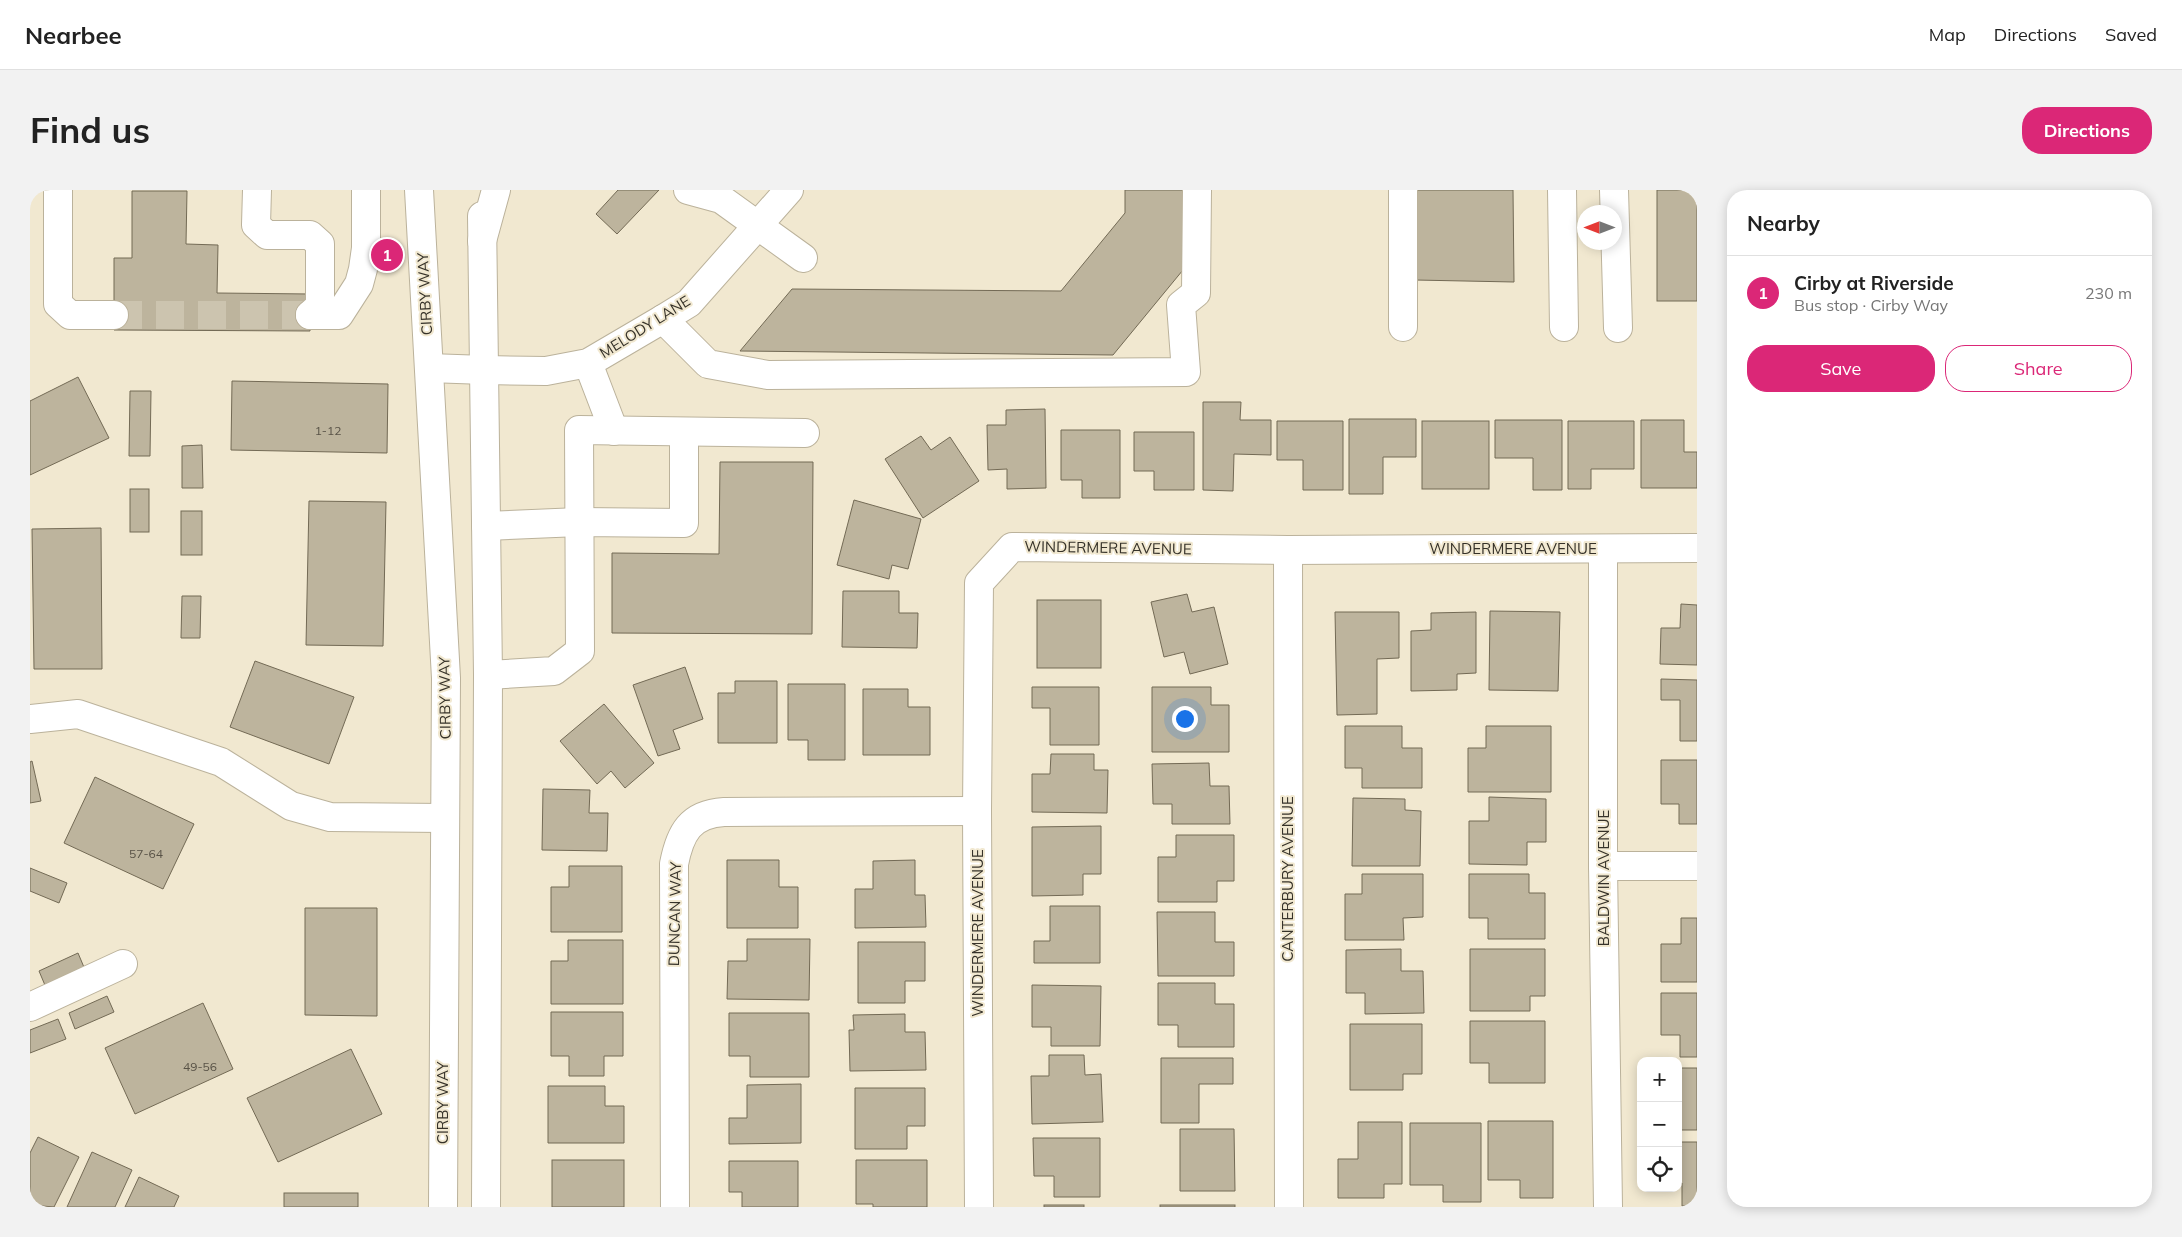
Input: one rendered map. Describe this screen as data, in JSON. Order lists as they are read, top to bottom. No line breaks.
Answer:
{"streets":{"main road":["CIRBY WAY","MELODY LANE","WINDERMERE AVENUE","BALDWIN AVENUE","CANTERBURY AVENUE","DUNCAN WAY"]},"crossings":[["CIRBY WAY","MELODY LANE"],["WINDERMERE AVENUE","BALDWIN AVENUE"],["WINDERMERE AVENUE","CANTERBURY AVENUE"],["WINDERMERE AVENUE","DUNCAN WAY"]],"house_numbers":["1-12","57-64","49-56"],"north":"left","page":{"header":"Nearbee","nav":["Map","Directions","Saved"],"buttons":["Directions",["Save","Share"]],"title":"Find us","heading":"Nearby","pins":"1","list":[{"mark":"1","name":"Cirby at Riverside","note":"Bus stop · Cirby Way","value":"230 m"}],"map_buttons":["+","−"]}}
